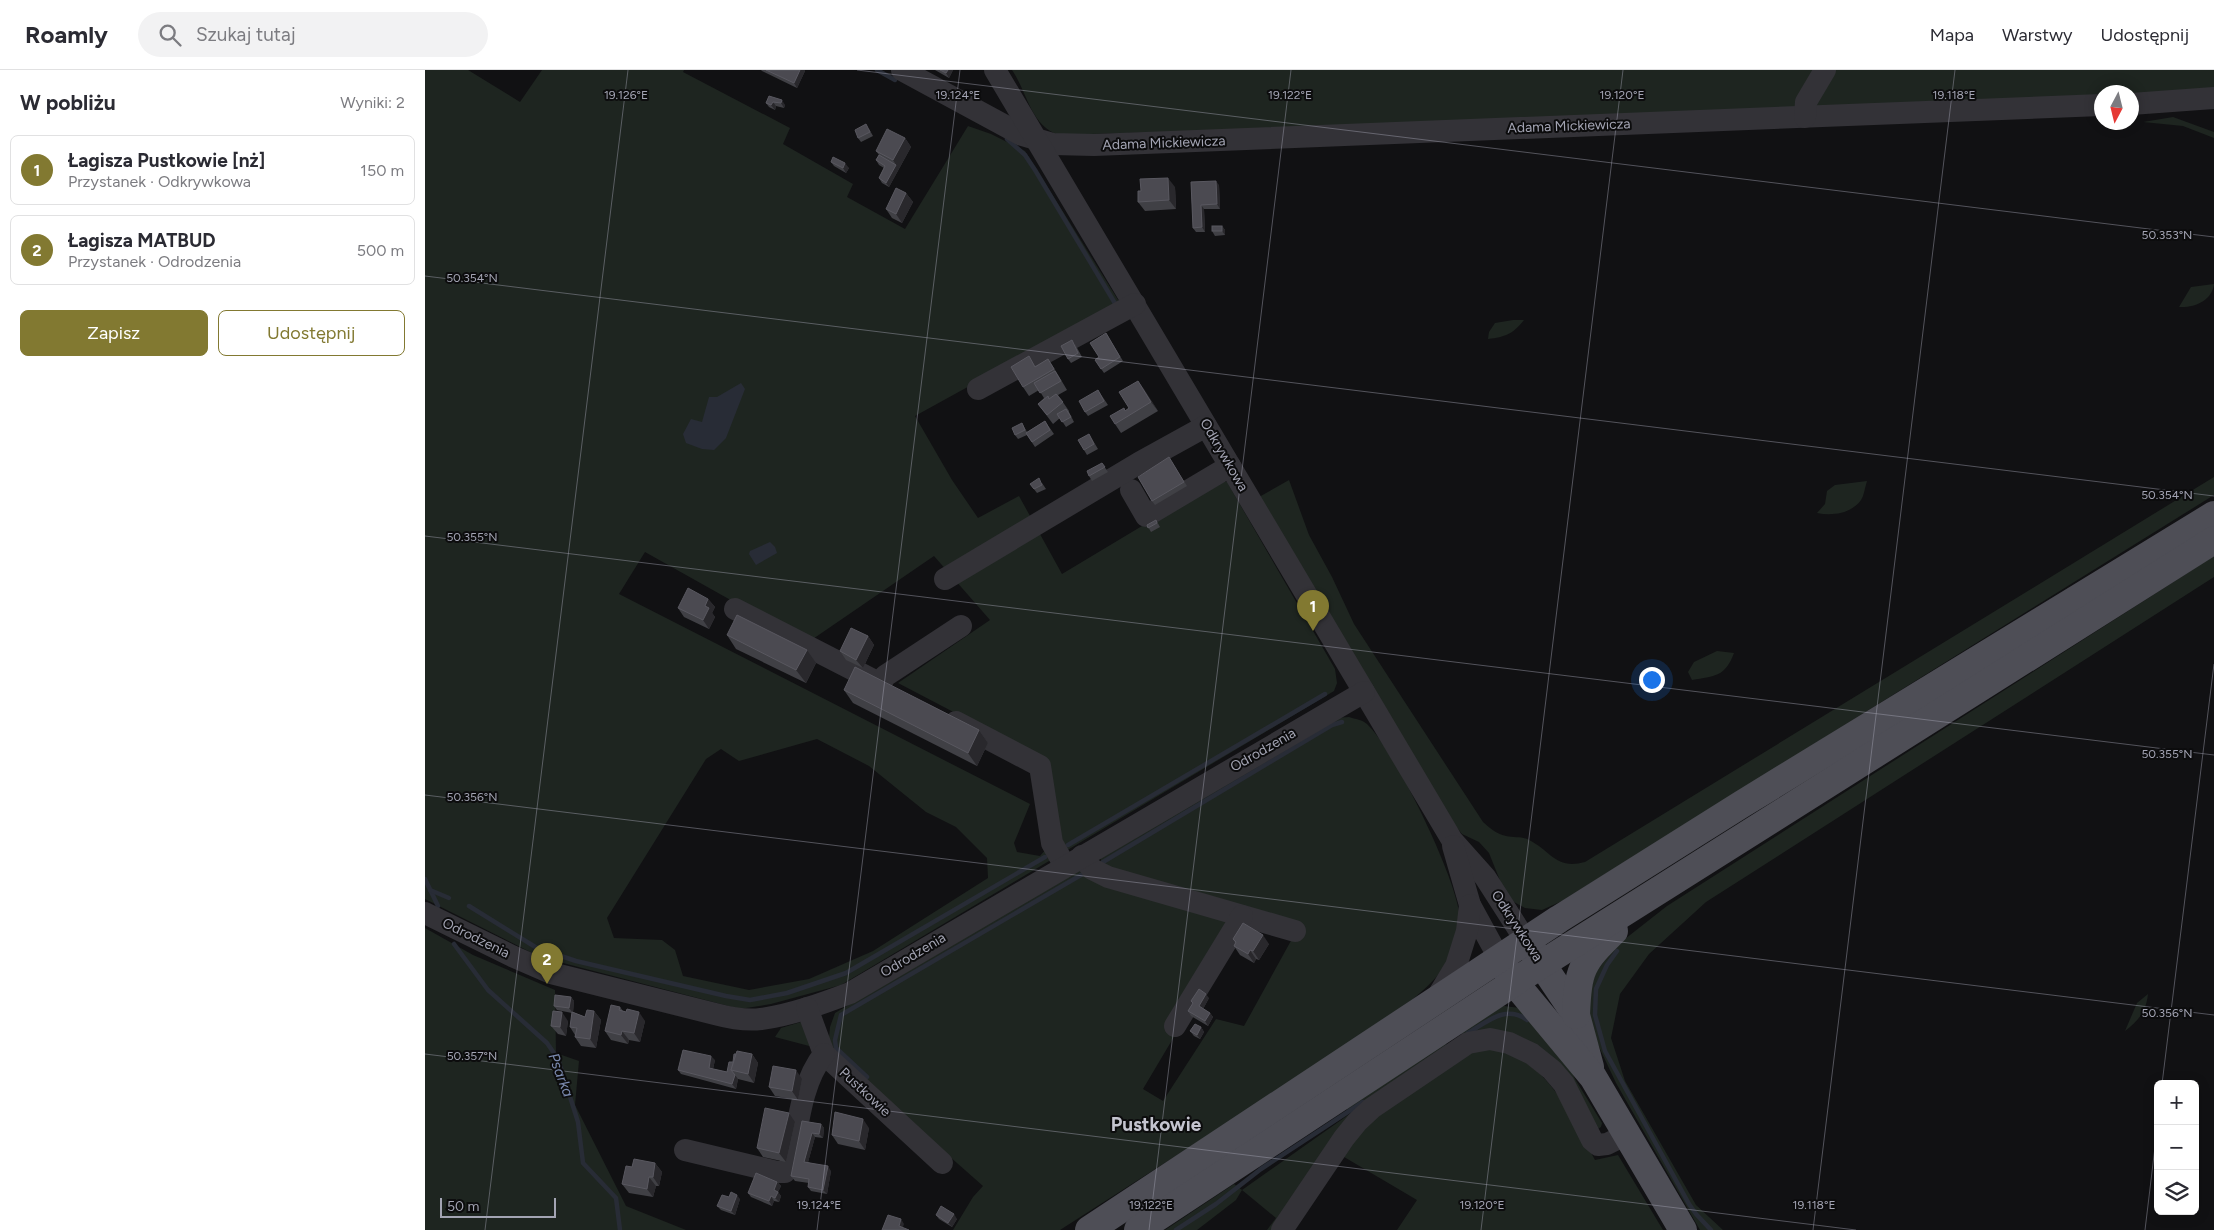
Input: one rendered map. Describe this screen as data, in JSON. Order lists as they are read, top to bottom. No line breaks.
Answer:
{"streets":{"main road":["Odkrywkowa"],"street":["Adama Mickiewicza","Odrodzenia","Pustkowie"]},"crossings":[["Adama Mickiewicza","Odkrywkowa"],["Odkrywkowa","Odrodzenia"],["Odrodzenia","Pustkowie"]],"districts":["Pustkowie"],"water":["Psarka"],"scale_bar":"50 m","north":"bottom","page":{"header":"Roamly","search":"Szukaj tutaj","nav":["Mapa","Warstwy","Udostępnij"],"heading":["W pobliżu","Wyniki: 2"],"list":[{"mark":"1","name":"Łagisza Pustkowie [nż]","note":"Przystanek · Odkrywkowa","value":"150 m"},{"mark":"2","name":"Łagisza MATBUD","note":"Przystanek · Odrodzenia","value":"500 m"}],"buttons":["Zapisz","Udostępnij"],"pins":["1","2"],"map_buttons":["+","−"],"scale":"50 m"},"coordinates":["19.126°E","19.124°E","19.122°E","19.120°E","19.118°E","50.353°N","50.354°N","50.355°N","50.356°N","50.357°N"]}
